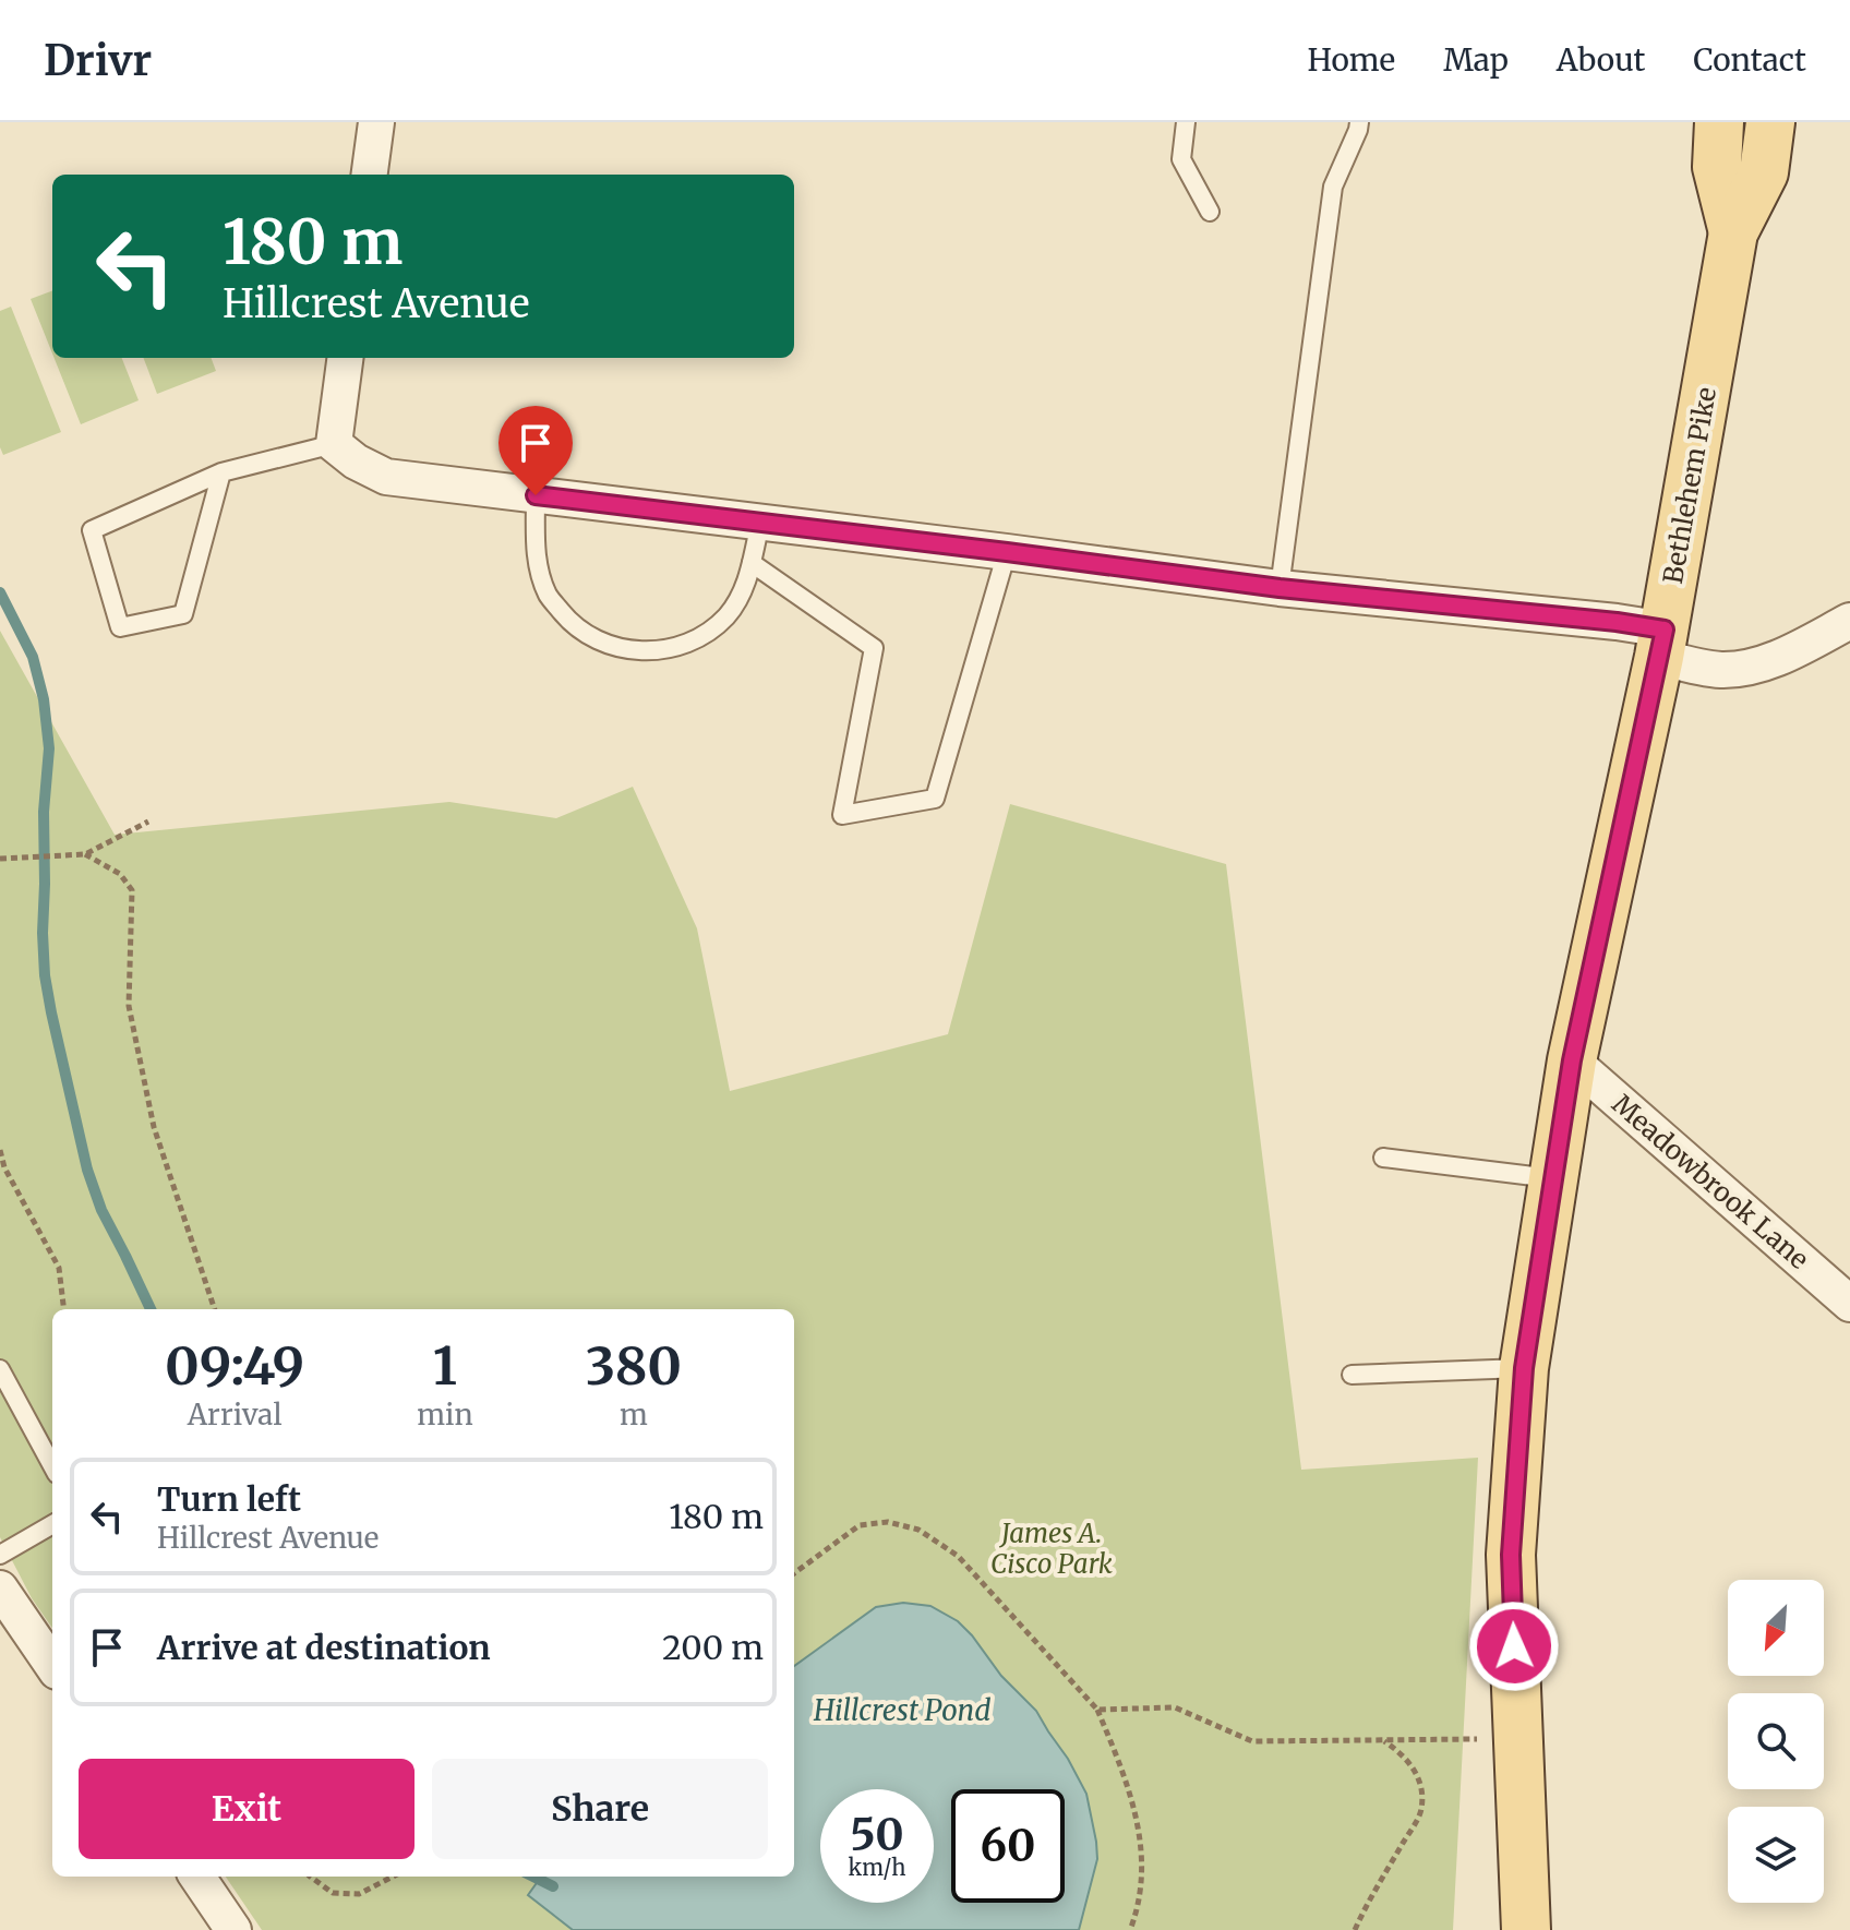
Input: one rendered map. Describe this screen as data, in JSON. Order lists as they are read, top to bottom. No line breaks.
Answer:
{"streets":{"main road":["Bethlehem Pike"],"street":["Meadowbrook Lane"]},"crossings":[["Bethlehem Pike","Meadowbrook Lane"]],"water":["Hillcrest Pond"],"parks":["James A. Cisco Park"],"north":"bottom left","page":{"header":"Drivr","nav":["Home","Map","About","Contact"],"turn":["180 m","Hillcrest Avenue"],"eta":["09:49","Arrival","1","min","380","m"],"list":[{"name":"Turn left","note":"Hillcrest Avenue","value":"180 m"},{"name":"Arrive at destination","value":"200 m"}],"buttons":["Exit","Share"],"speed":"50 km/h","limit":"60"}}
